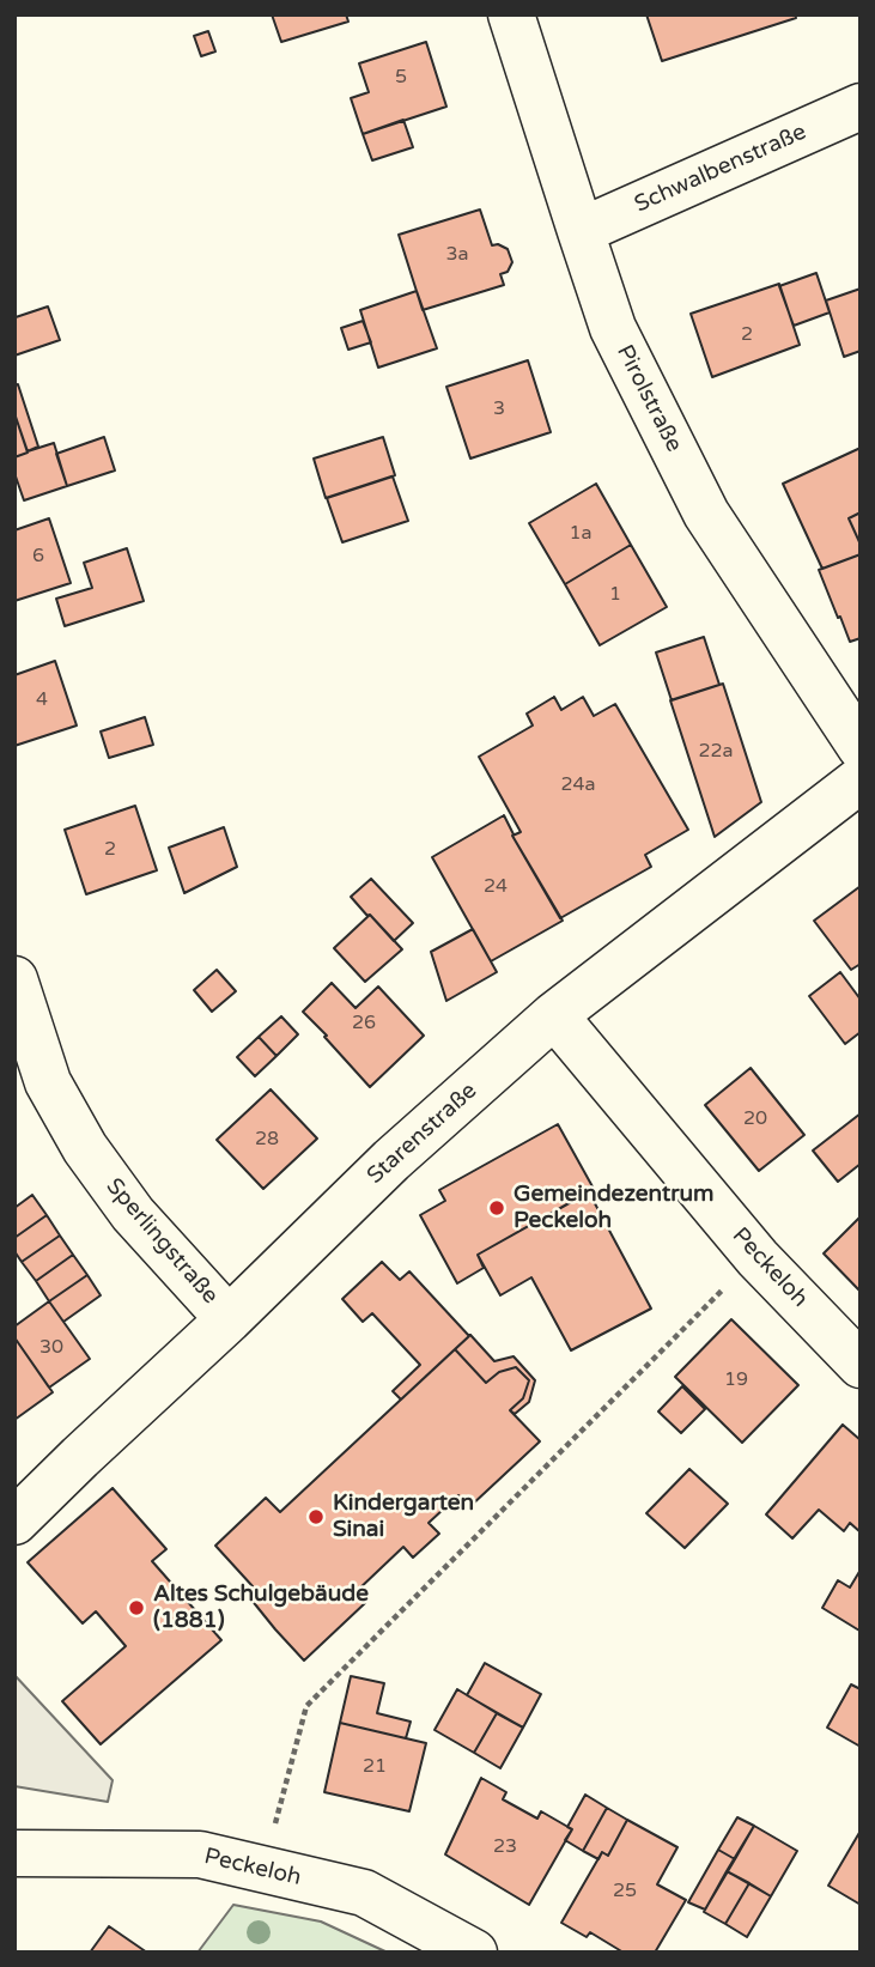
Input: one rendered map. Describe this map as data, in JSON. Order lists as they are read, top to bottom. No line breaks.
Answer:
{"streets":{"street":["Schwalbenstraße","Pirolstraße","Starenstraße","Sperlingstraße","Peckeloh"]},"crossings":[["Schwalbenstraße","Pirolstraße"],["Starenstraße","Sperlingstraße"],["Starenstraße","Peckeloh"]],"places":["Gemeindezentrum Peckeloh","Kindergarten Sinai","Altes Schulgebäude (1881)"],"house_numbers":["5","3a","2","3","1a","6","1","4","22a","24a","2","24","26","20","28","30","19","21","23","25"]}
